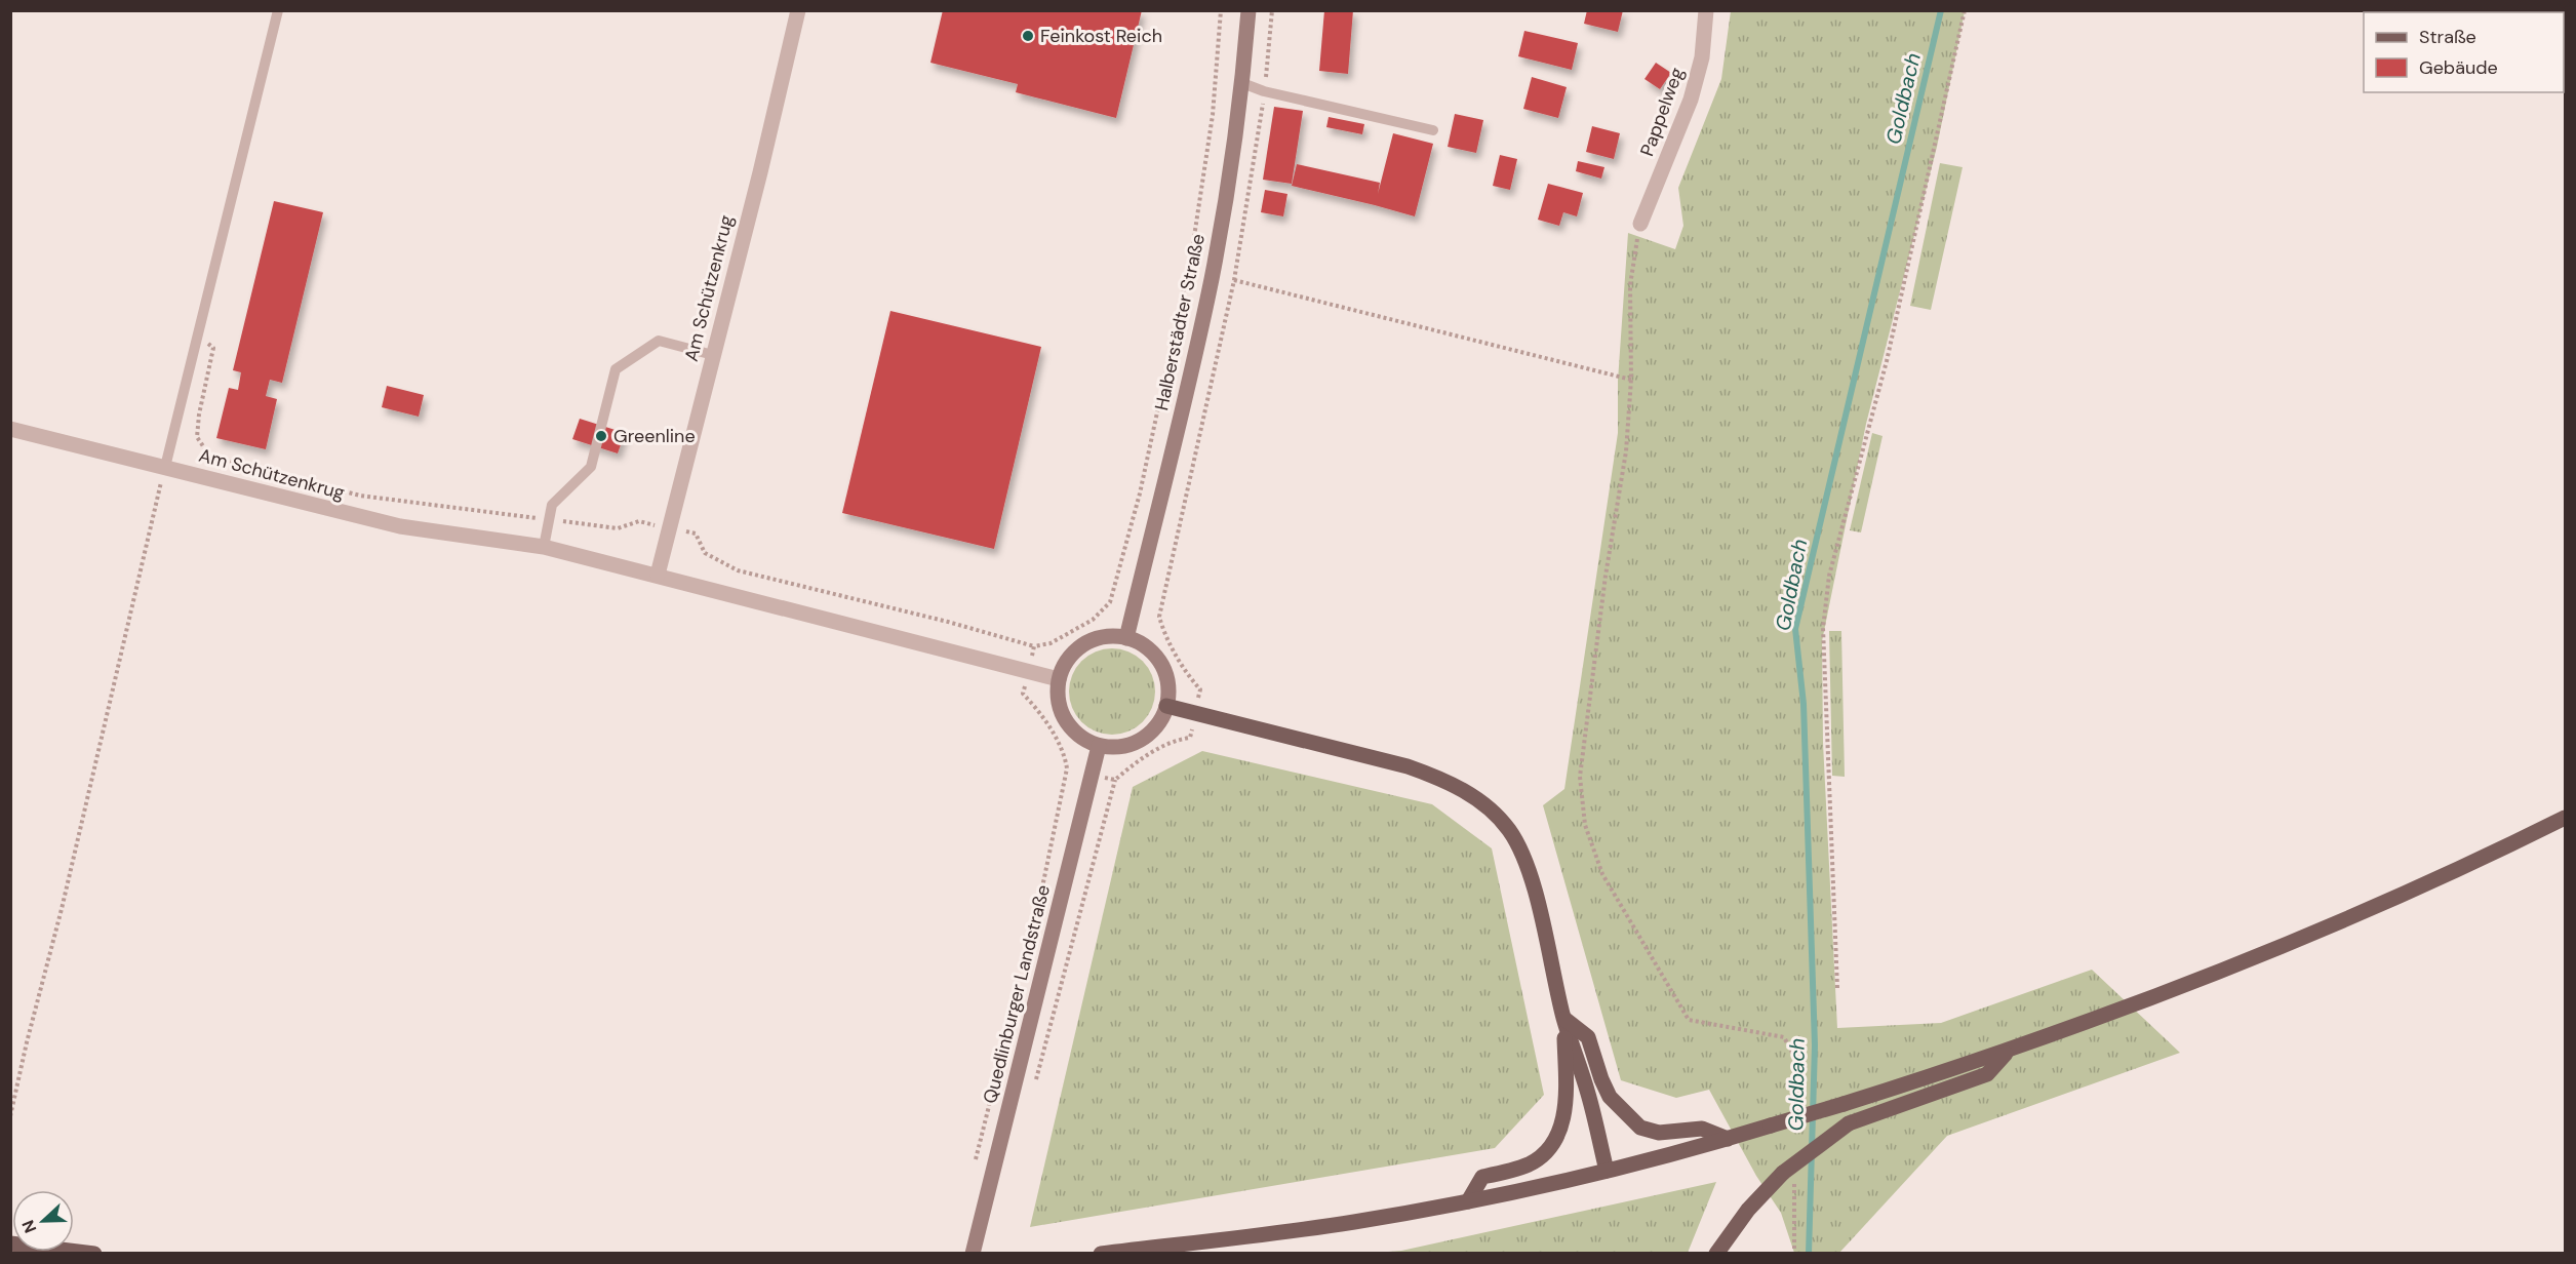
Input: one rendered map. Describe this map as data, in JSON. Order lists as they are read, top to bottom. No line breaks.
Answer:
{"streets":{"main road":["Halberstädter Straße","Quedlinburger Landstraße"],"street":["Pappelweg","Am Schützenkrug"]},"crossings":[["Am Schützenkrug","Halberstädter Straße"],["Am Schützenkrug","Quedlinburger Landstraße"],["Halberstädter Straße","Quedlinburger Landstraße"]],"water":["Goldbach"],"places":["Feinkost Reich","Greenline"],"legend":["Straße","Gebäude"],"north":"left"}
